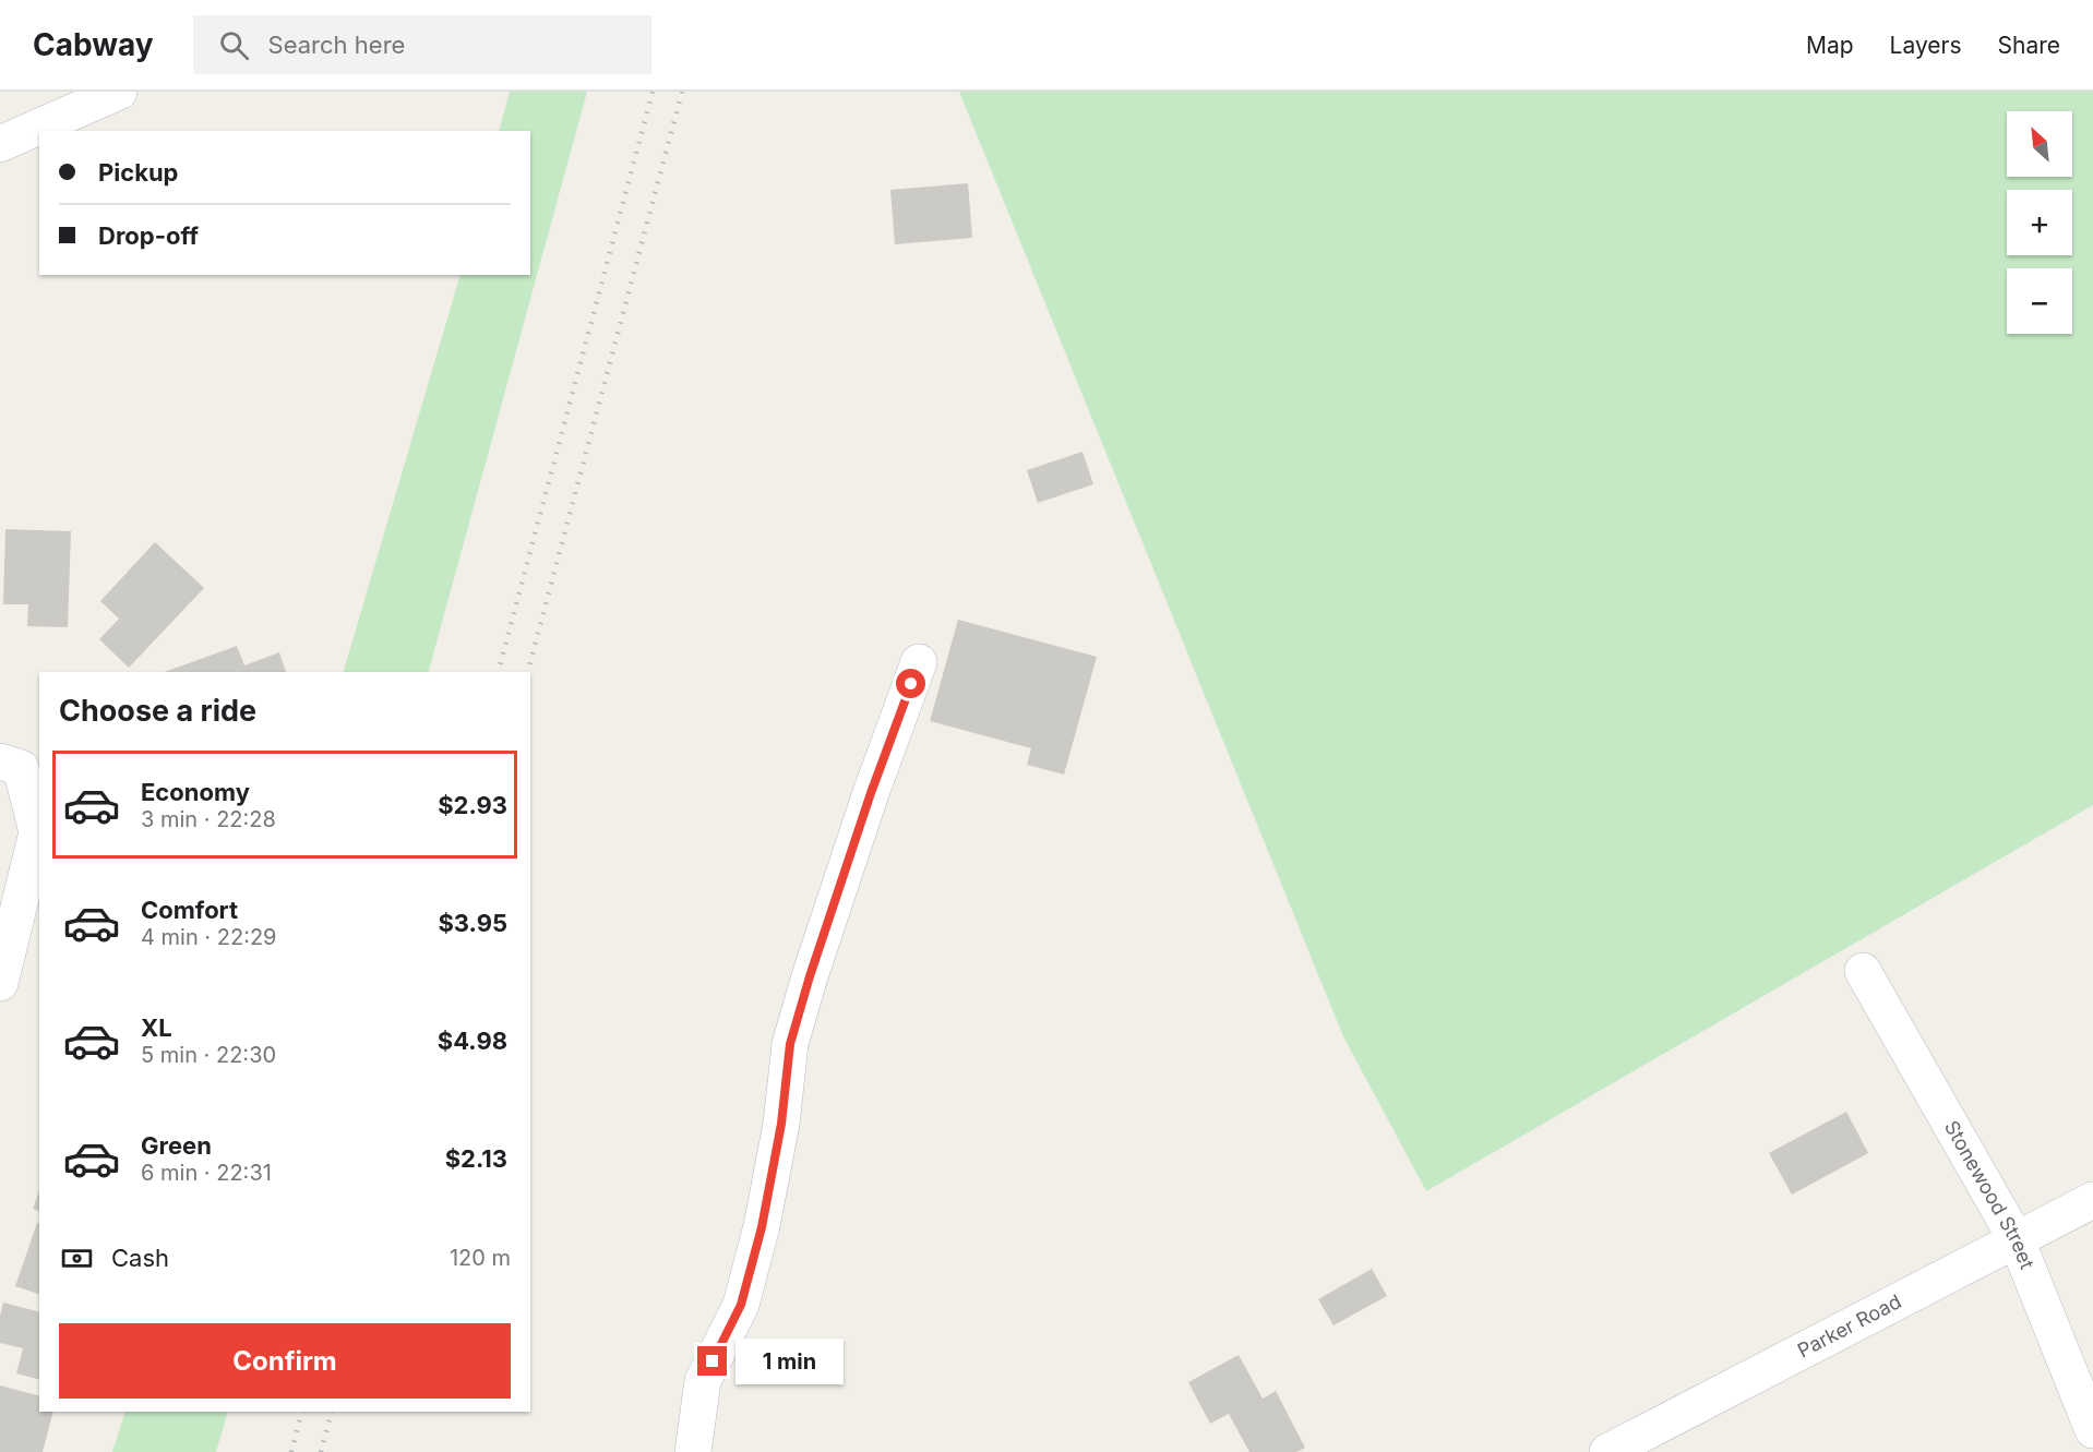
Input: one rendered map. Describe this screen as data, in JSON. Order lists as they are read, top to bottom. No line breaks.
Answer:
{"streets":{"street":["Stonewood Street","Parker Road"]},"crossings":[["Stonewood Street","Parker Road"]],"north":"top left","page":{"header":"Cabway","search":"Search here","nav":["Map","Layers","Share"],"map_buttons":["+","−"],"banner":["Pickup","Drop-off"],"heading":"Choose a ride","list":[{"name":"Economy","note":"3 min · 22:28","value":"$2.93"},{"name":"Comfort","note":"4 min · 22:29","value":"$3.95"},{"name":"XL","note":"5 min · 22:30","value":"$4.98"},{"name":"Green","note":"6 min · 22:31","value":"$2.13"}],"pay":["Cash","120 m"],"buttons":"Confirm","bubble":"1 min"}}
